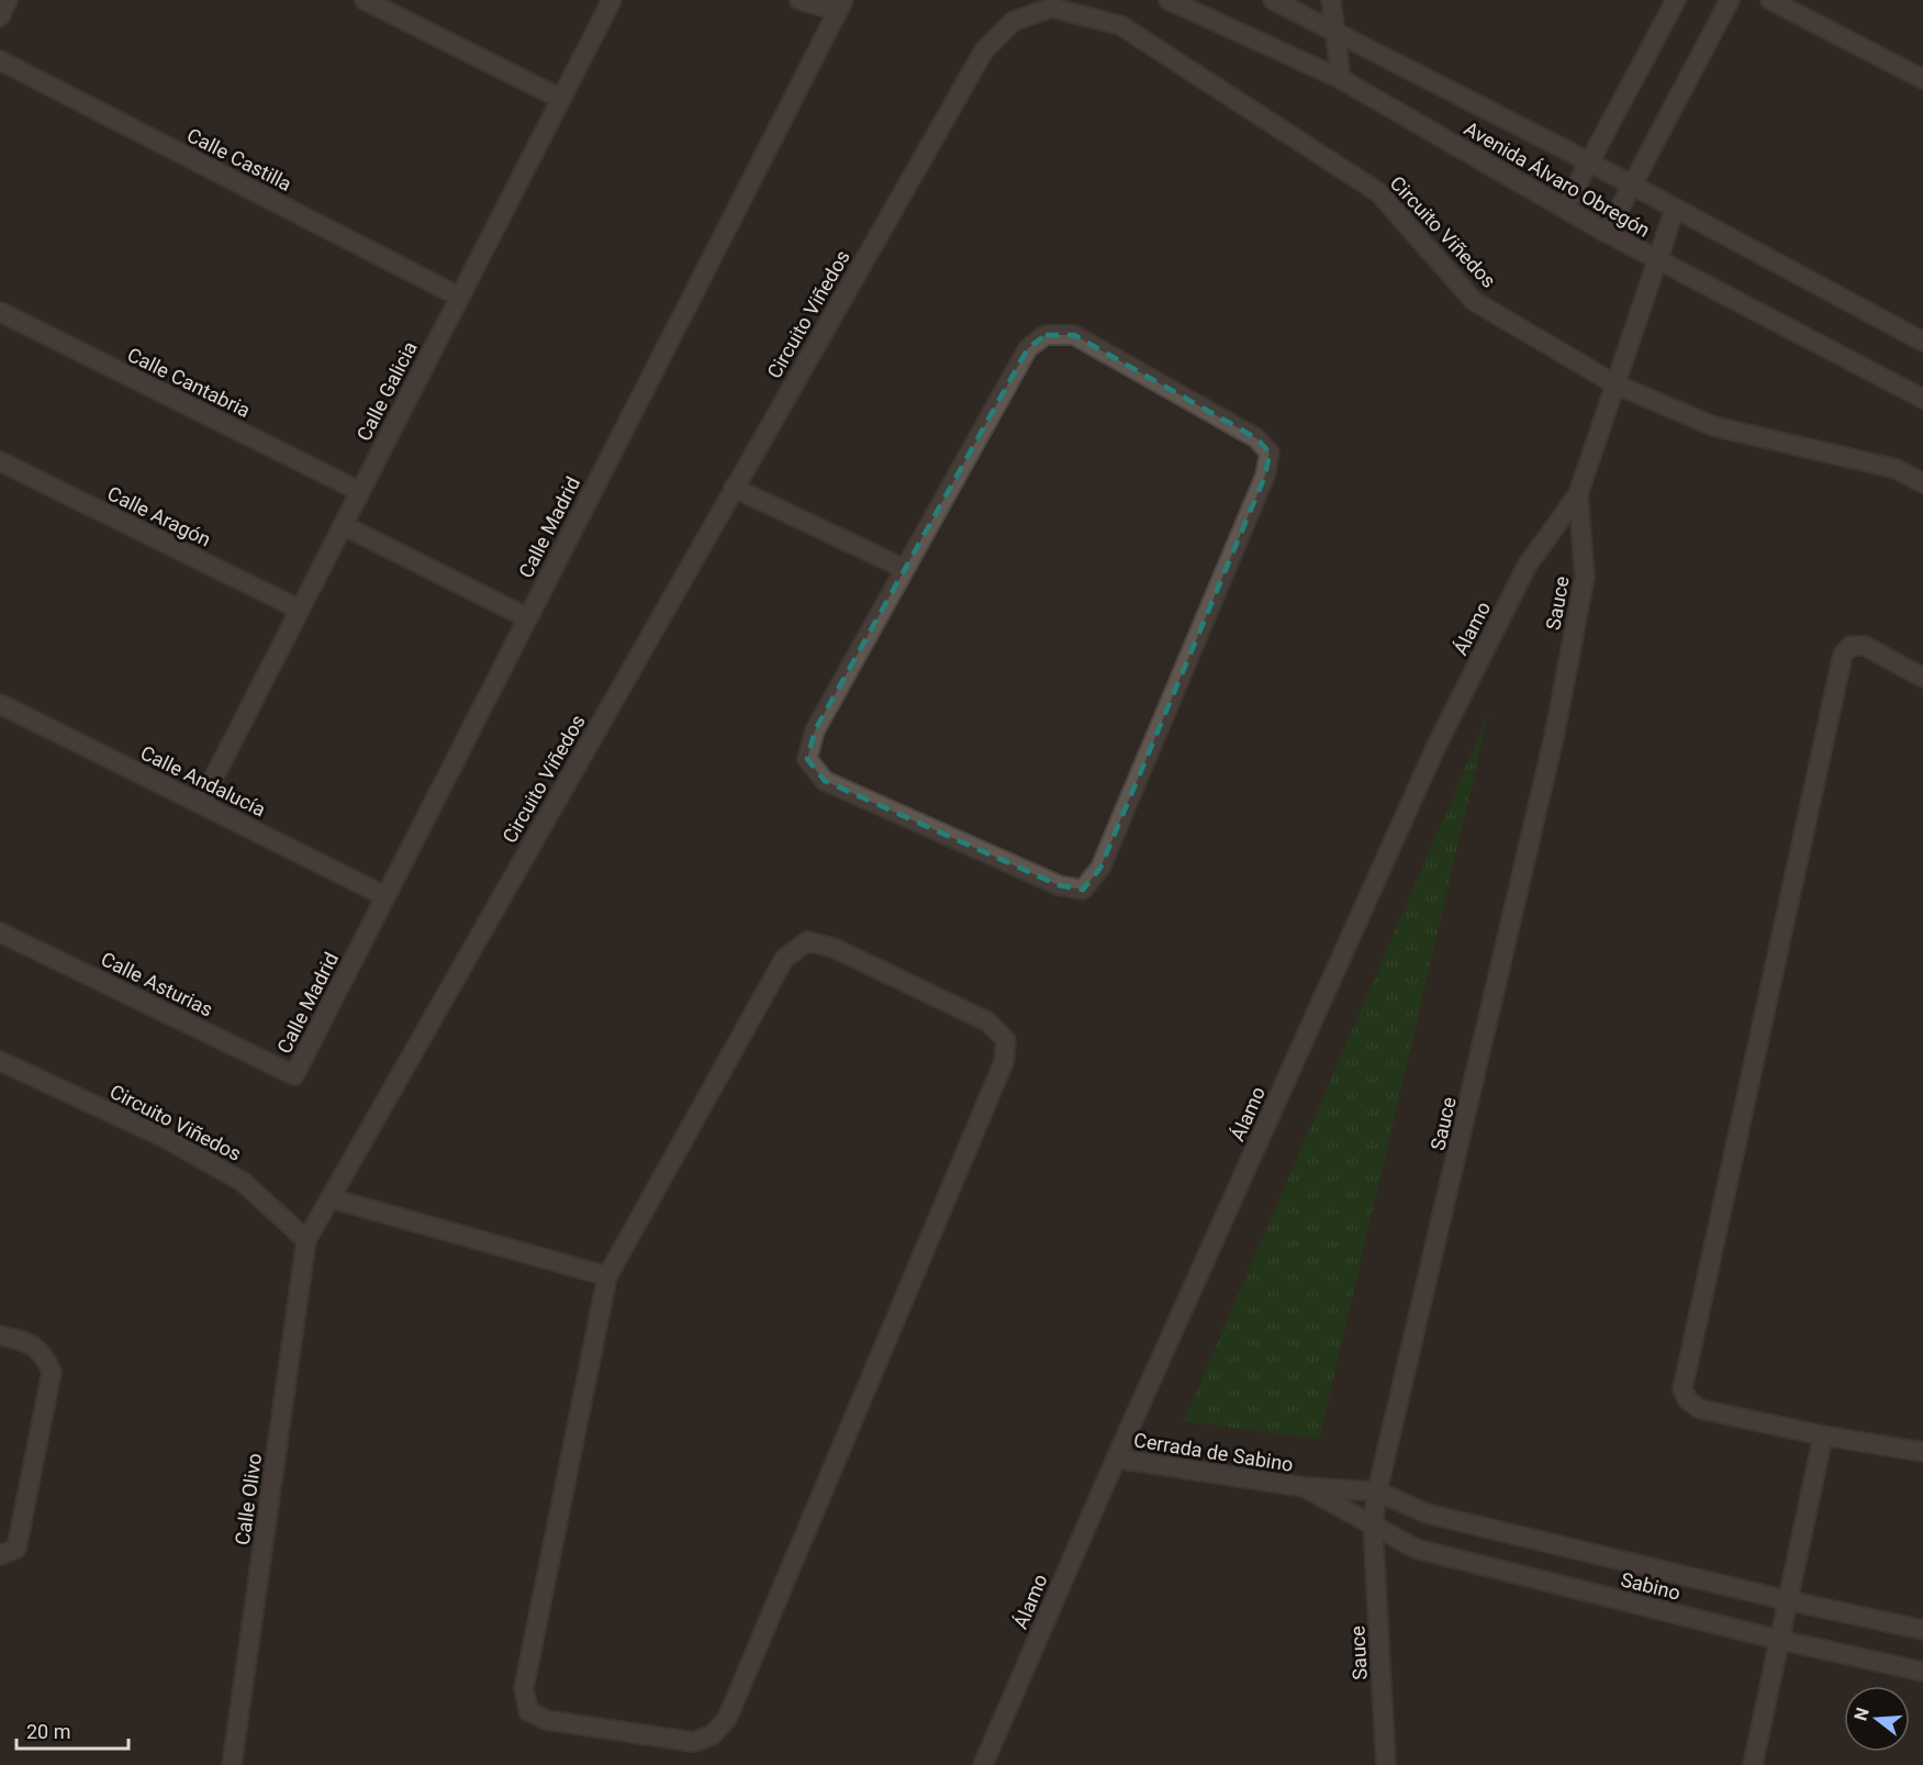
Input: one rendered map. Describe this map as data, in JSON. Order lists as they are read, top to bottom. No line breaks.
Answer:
{"streets":{"street":["Calle Castilla","Avenida Álvaro Obregón","Circuito Viñedos","Calle Cantabria","Calle Galicia","Calle Aragón","Calle Madrid","Sauce","Álamo","Calle Andalucía","Calle Asturias","Cerrada de Sabino","Calle Olivo","Sabino"]},"crossings":[["Calle Castilla","Calle Galicia"],["Circuito Viñedos","Calle Olivo"],["Calle Cantabria","Calle Galicia"],["Calle Galicia","Calle Aragón"],["Calle Galicia","Calle Andalucía"],["Calle Madrid","Calle Andalucía"],["Calle Madrid","Calle Asturias"],["Sauce","Álamo"],["Sauce","Cerrada de Sabino"],["Sauce","Sabino"],["Álamo","Cerrada de Sabino"],["Cerrada de Sabino","Sabino"]],"scale_bar":"20 m","north":"left"}
